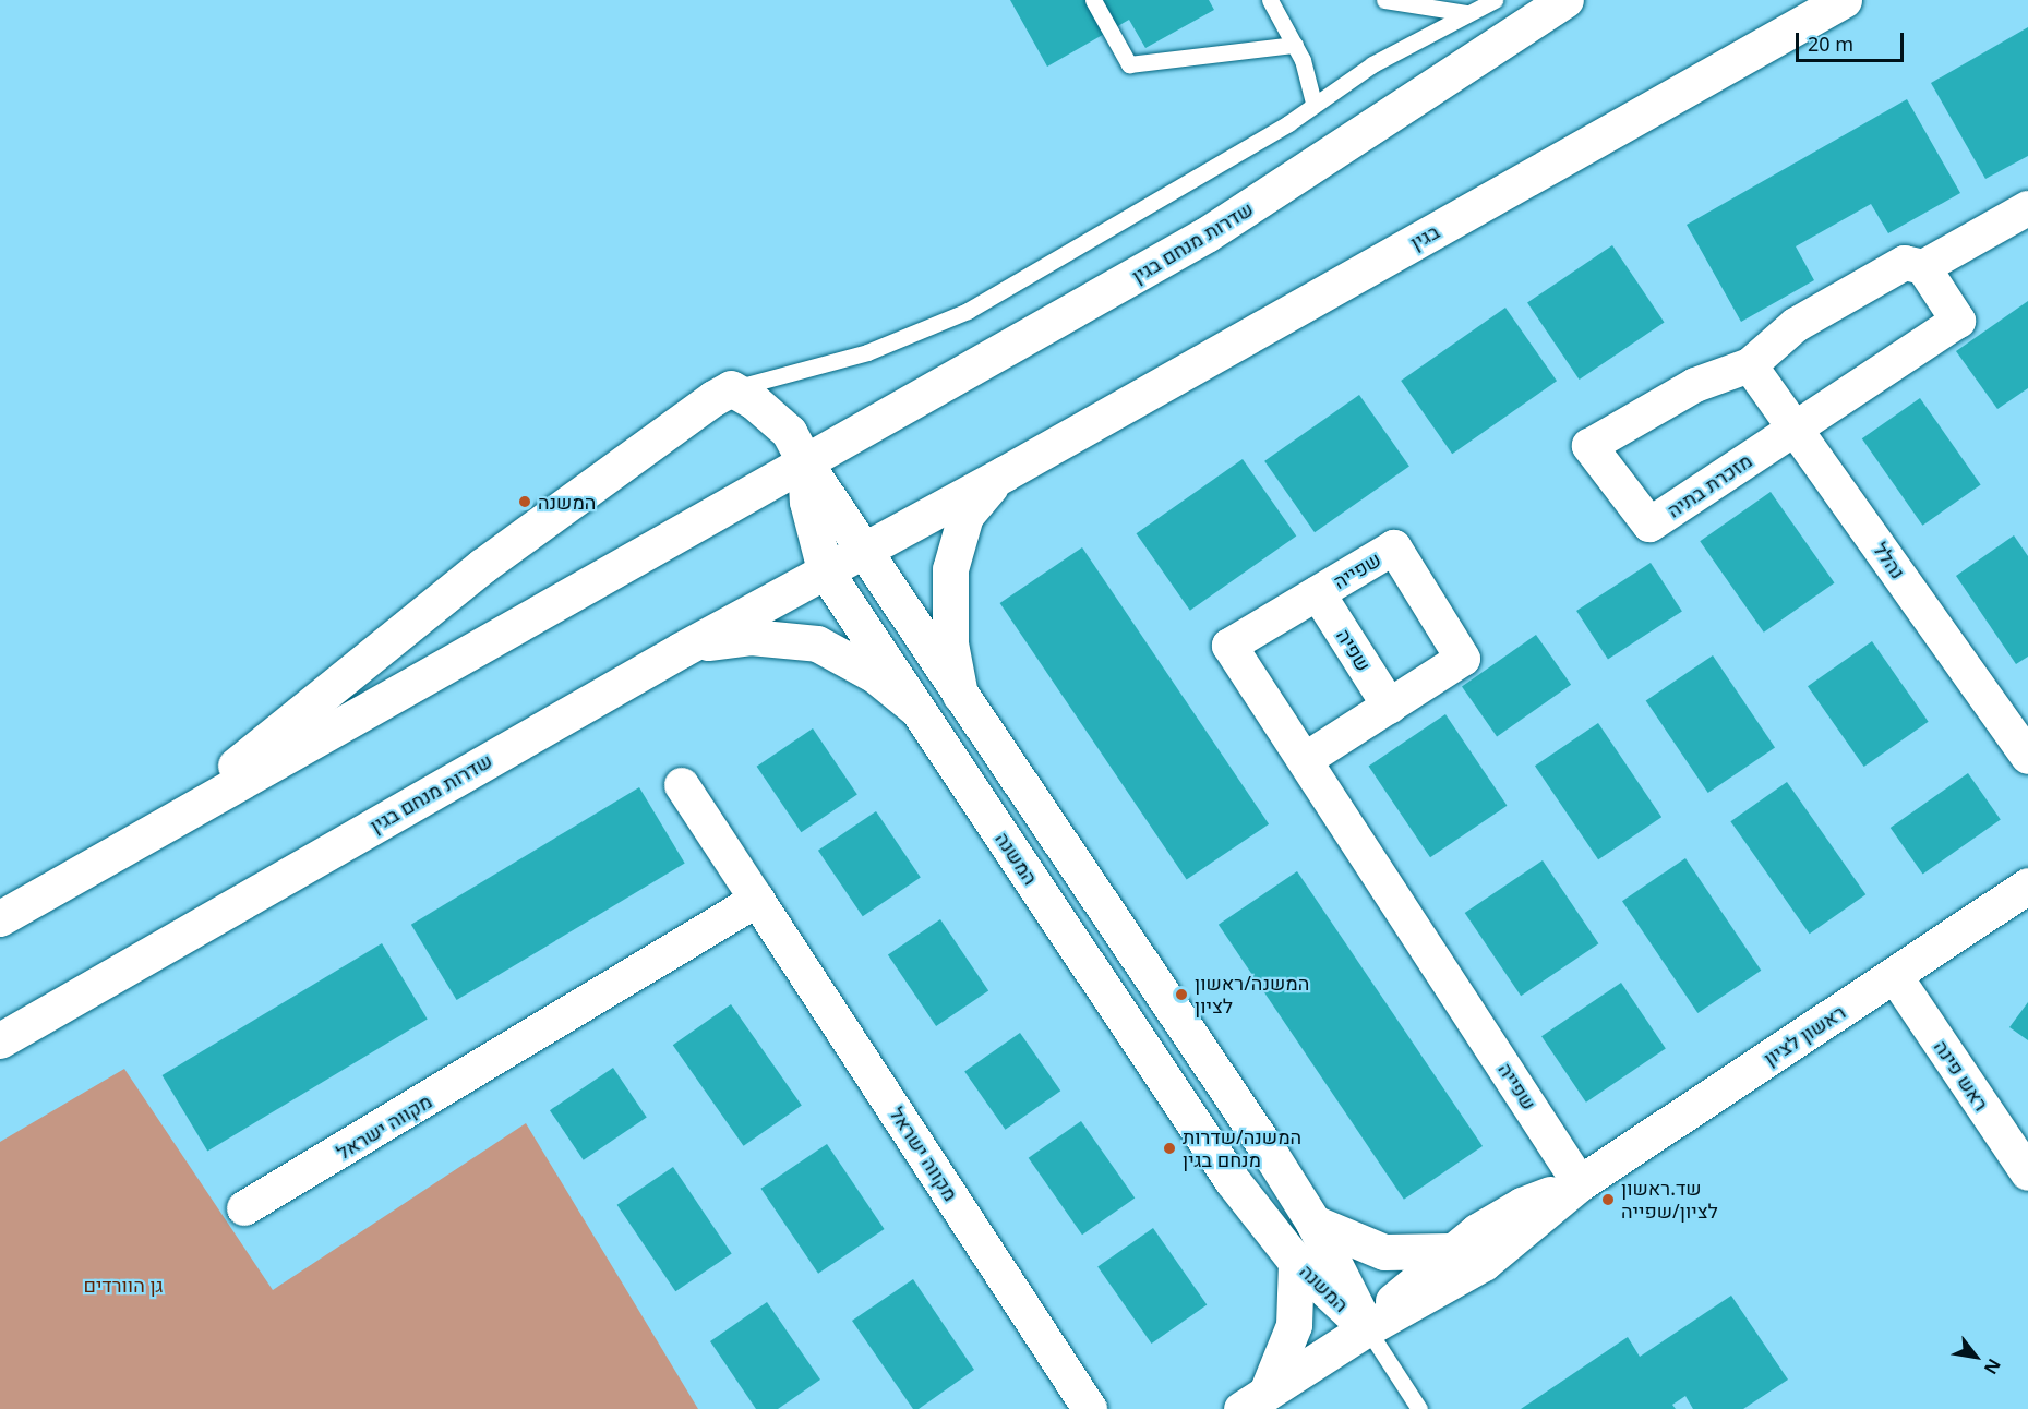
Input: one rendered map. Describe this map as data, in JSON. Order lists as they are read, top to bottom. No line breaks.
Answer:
{"streets":{"main road":["בגין","שדרות מנחם בגין","המשנה","ראשון לציון"],"street":["מזכרת בתיה","נהלל","שפייה","שפיה","ראש פינה","מקווה ישראל"]},"crossings":[["בגין","שדרות מנחם בגין"],["שדרות מנחם בגין","המשנה"],["מזכרת בתיה","נהלל"],["שפייה","שפיה"],["שפייה","ראשון לציון"],["המשנה","ראשון לציון"],["ראשון לציון","ראש פינה"]],"parks":["גן הוורדים"],"places":["המשנה","המשנה/ראשון לציון","המשנה/שדרות מנחם בגין","שד.ראשון לציון/שפייה"],"scale_bar":"20 m","north":"bottom right"}
